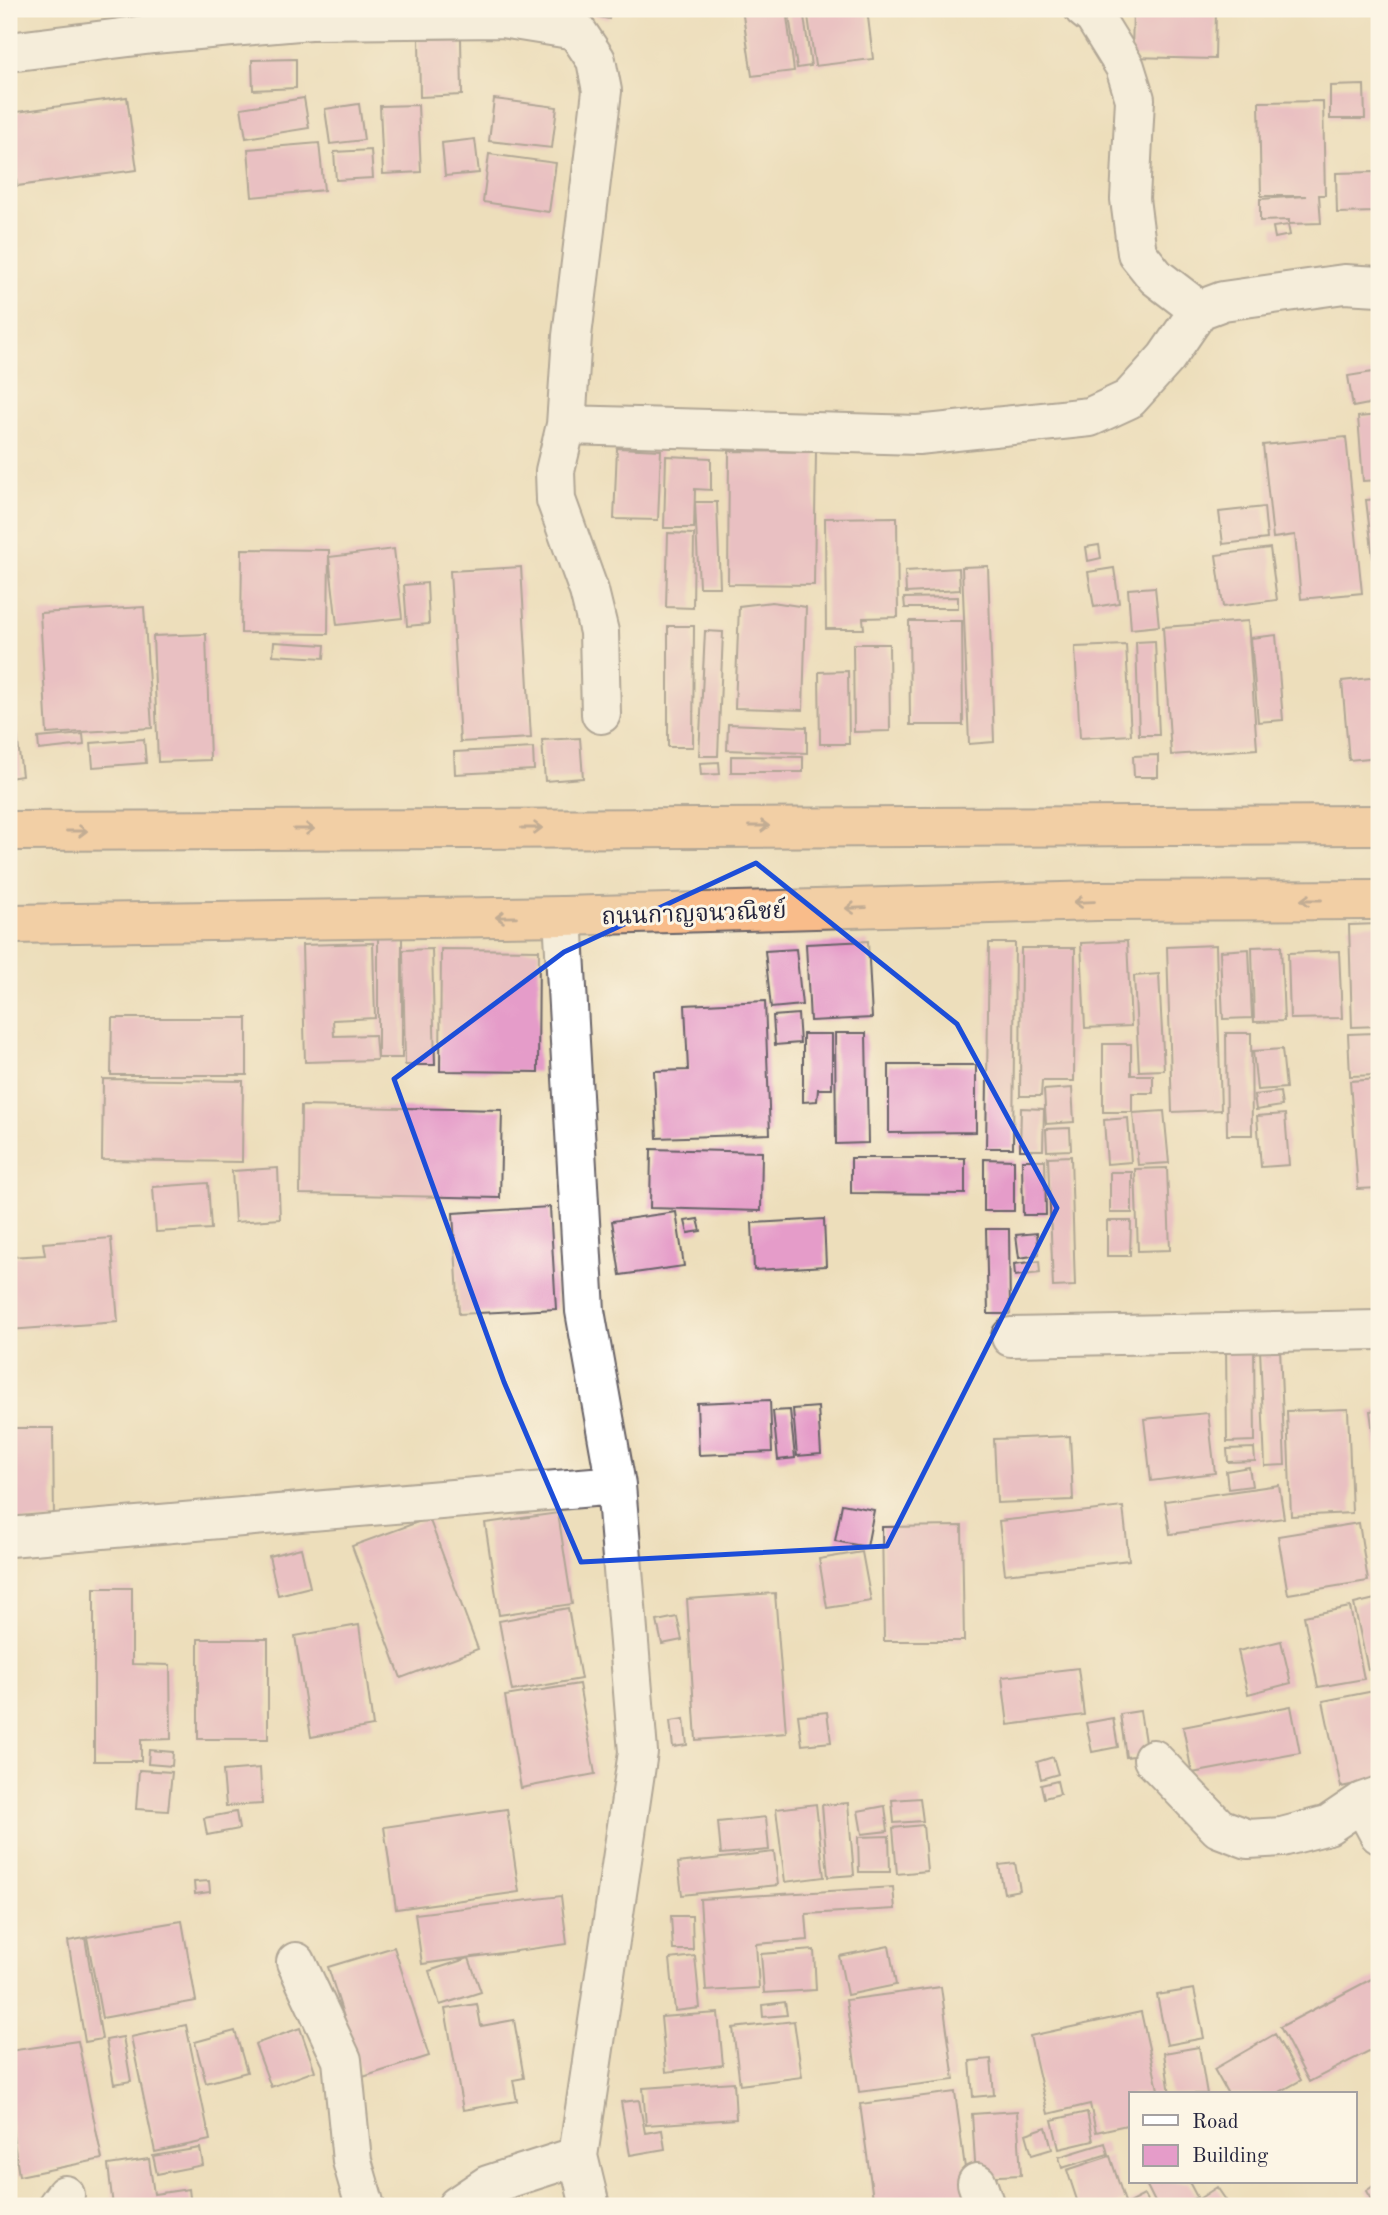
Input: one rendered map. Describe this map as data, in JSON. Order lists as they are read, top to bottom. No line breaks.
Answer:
{"streets":{"highway":["ถนนกาญจนวณิชย์"]},"legend":["Road","Building"]}
